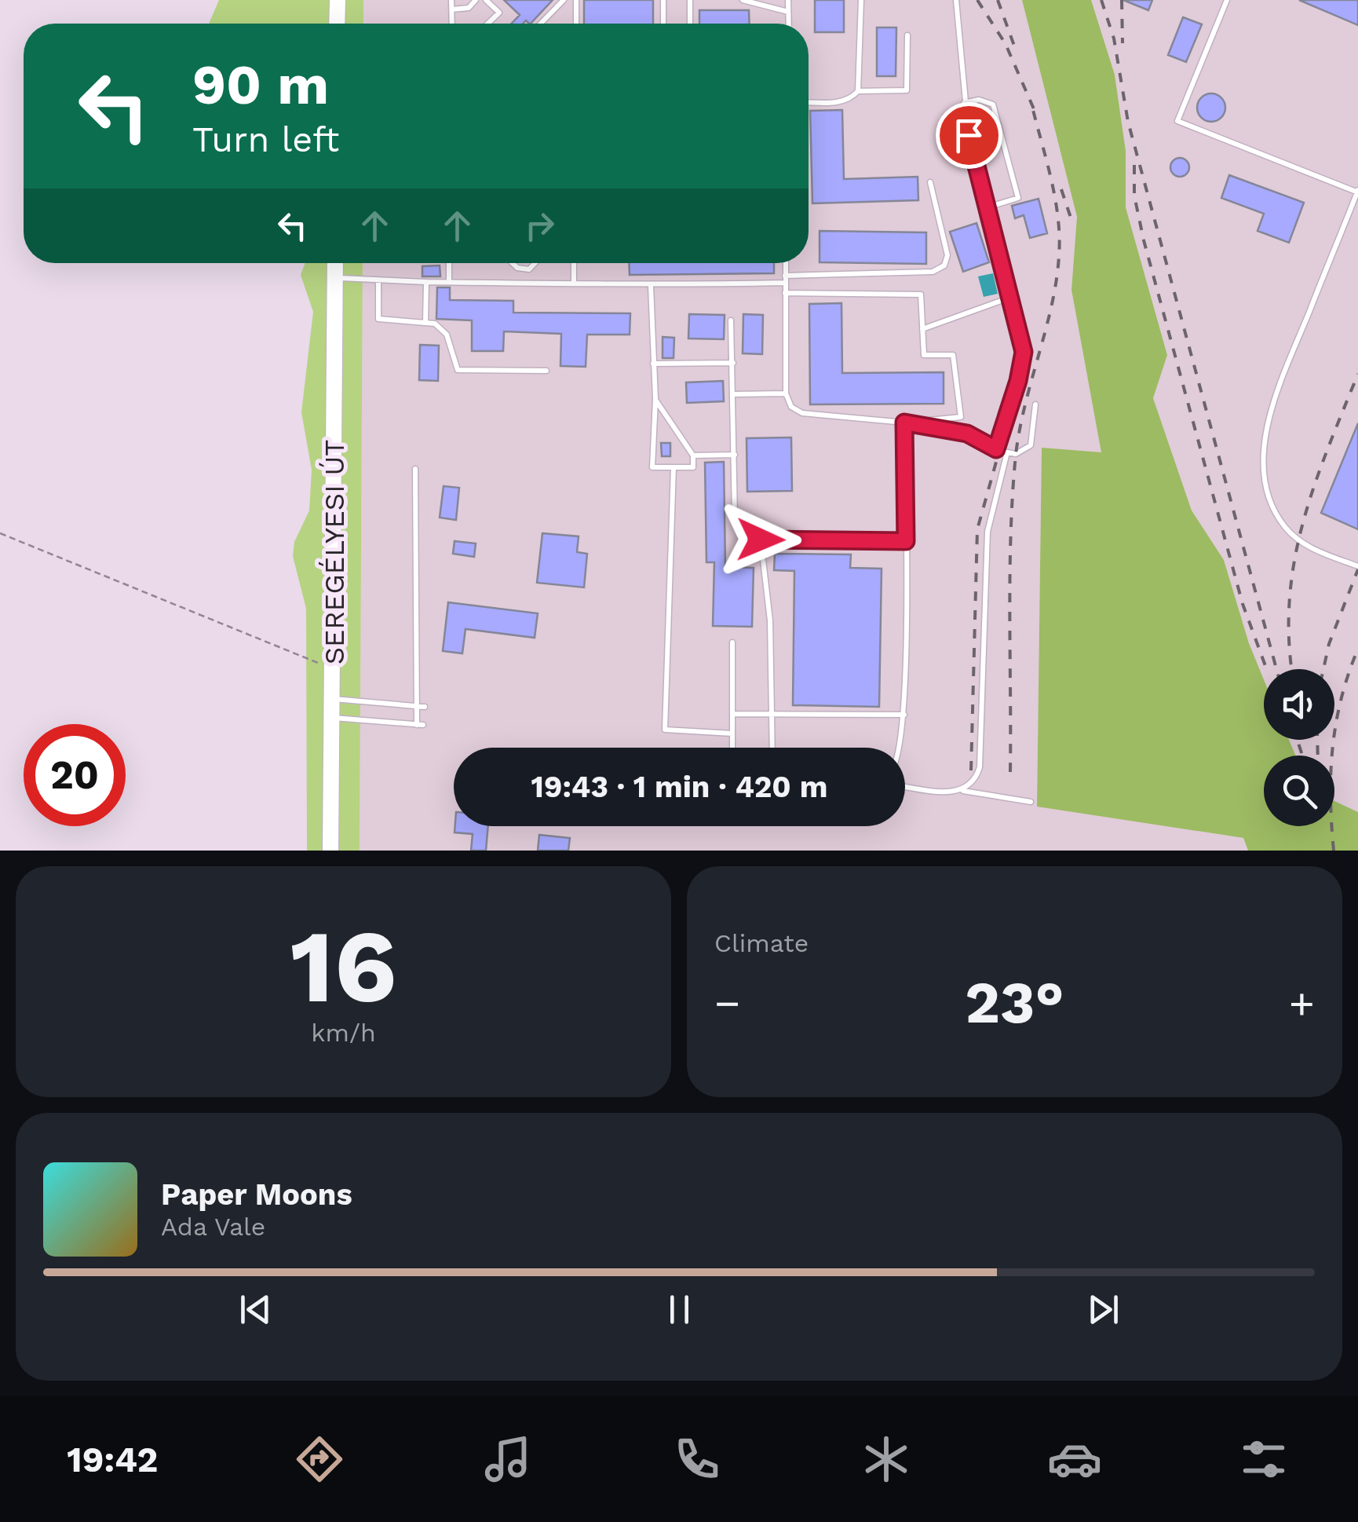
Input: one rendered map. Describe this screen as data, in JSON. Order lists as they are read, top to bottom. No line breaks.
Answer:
{"streets":{"main road":["SEREGÉLYESI ÚT"]},"page":{"turn":["90 m","Turn left"],"limit":"20","trip":"19:43 · 1 min · 420 m","tile":[["16","km/h"],"Climate"],"heat":["−","23°","+"],"song":["Paper Moons","Ada Vale"],"tabs":"19:42"}}
